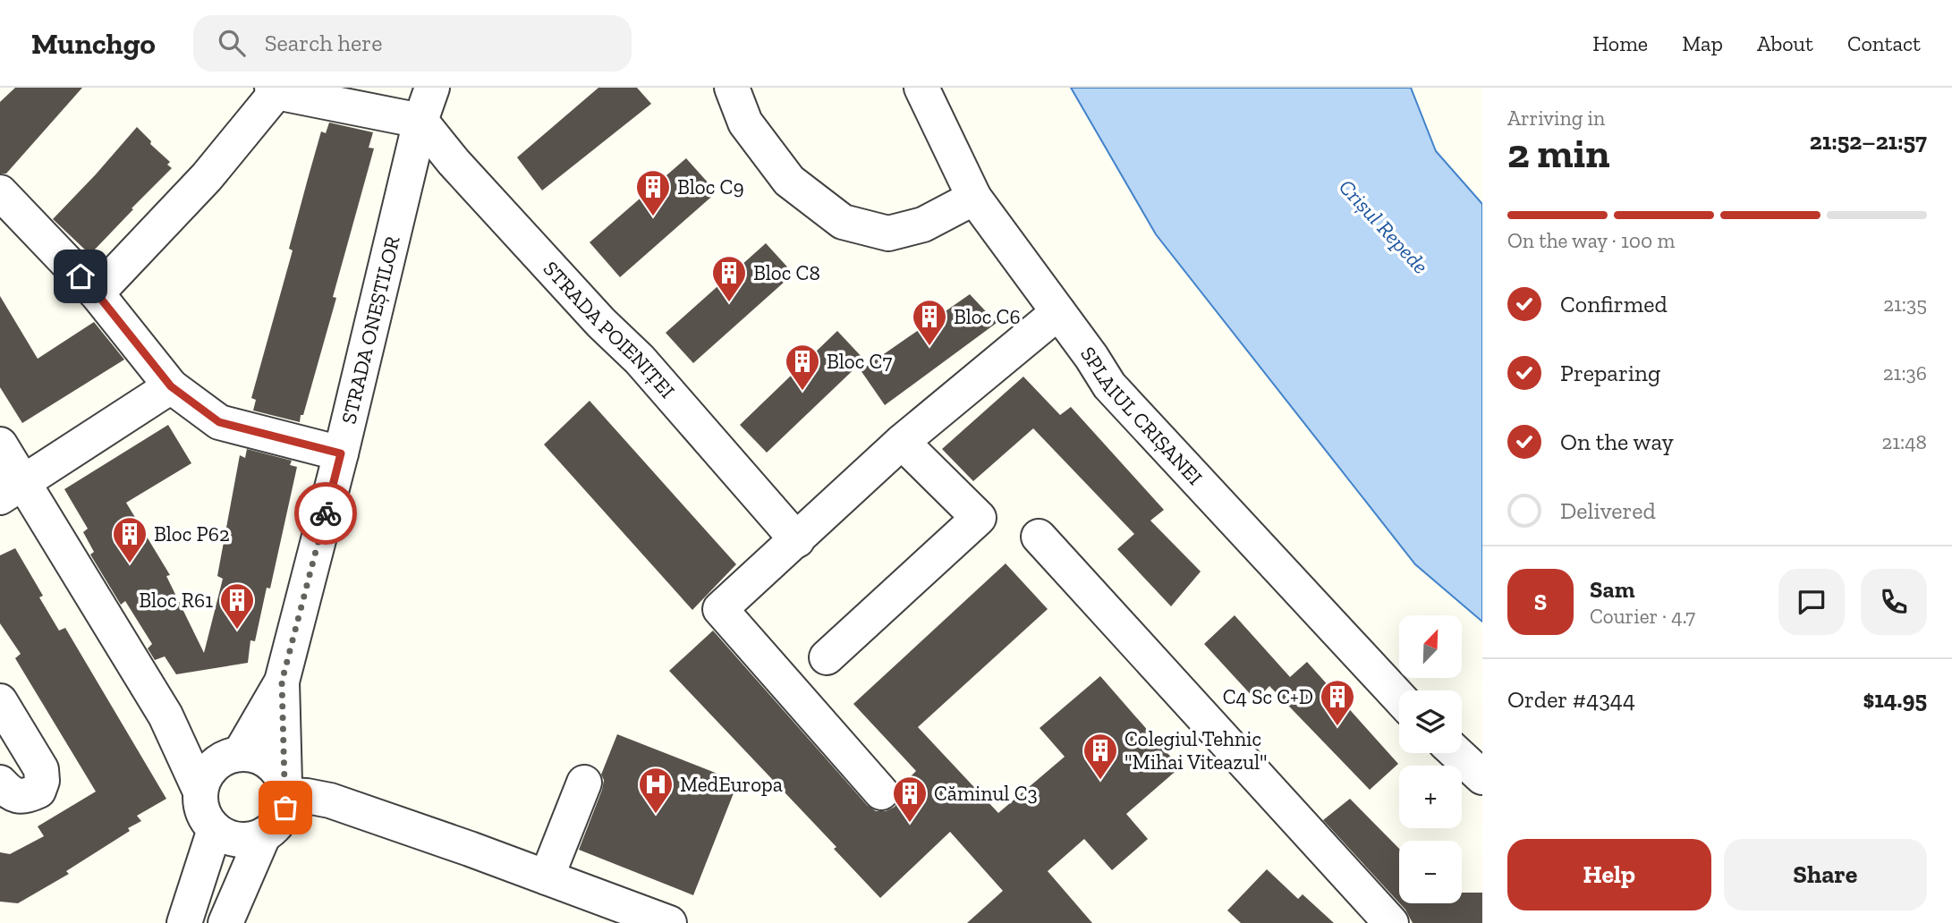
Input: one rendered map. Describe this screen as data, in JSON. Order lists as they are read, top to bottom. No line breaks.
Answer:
{"streets":{"street":["STRADA ONEȘTILOR","STRADA POIENIȚEI","SPLAIUL CRIȘANEI"]},"crossings":[["STRADA ONEȘTILOR","STRADA POIENIȚEI"]],"water":["Crișul Repede"],"places":{"building":["Bloc C9","Bloc C8","Bloc C6","Bloc C7","Bloc P62","Bloc R61","C4 Sc C+D","Colegiul Tehnic \"Mihai Viteazul\"","Căminul C3"],"hospital":["MedEuropa"]},"north":"top right","page":{"header":"Munchgo","search":"Search here","nav":["Home","Map","About","Contact"],"heading":["2 min","Arriving in","21:52–21:57"],"panel":["Sam","Courier · 4.7","Order #4344","$14.95"],"bar":"On the way · 100 m","list":[["Confirmed","21:35"],["Preparing","21:36"],["On the way","21:48"],"Delivered"],"round":"S","map_buttons":["+","−"],"buttons":["Help","Share"]}}
